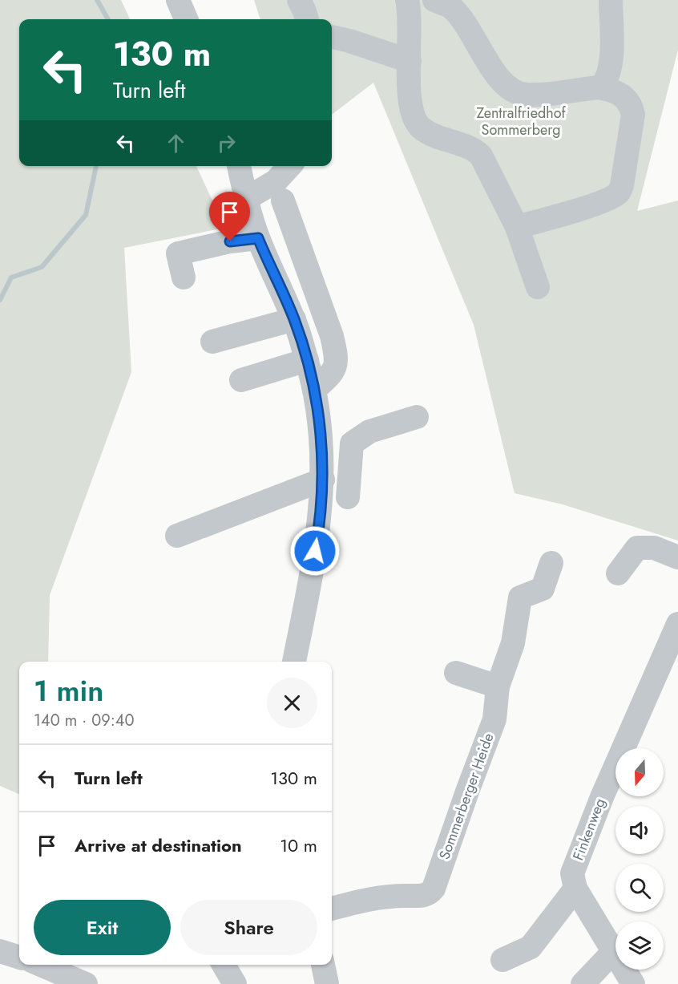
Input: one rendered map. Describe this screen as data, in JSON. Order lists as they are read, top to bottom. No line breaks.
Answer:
{"streets":{"street":["Sommerberger Heide","Finkenweg"]},"parks":["Zentralfriedhof Sommerberg"],"north":"bottom","page":{"turn":["130 m","Turn left"],"heading":["1 min","140 m · 09:40"],"list":[{"name":"Turn left","value":"130 m"},{"name":"Arrive at destination","value":"10 m"}],"buttons":["Exit","Share"]}}
